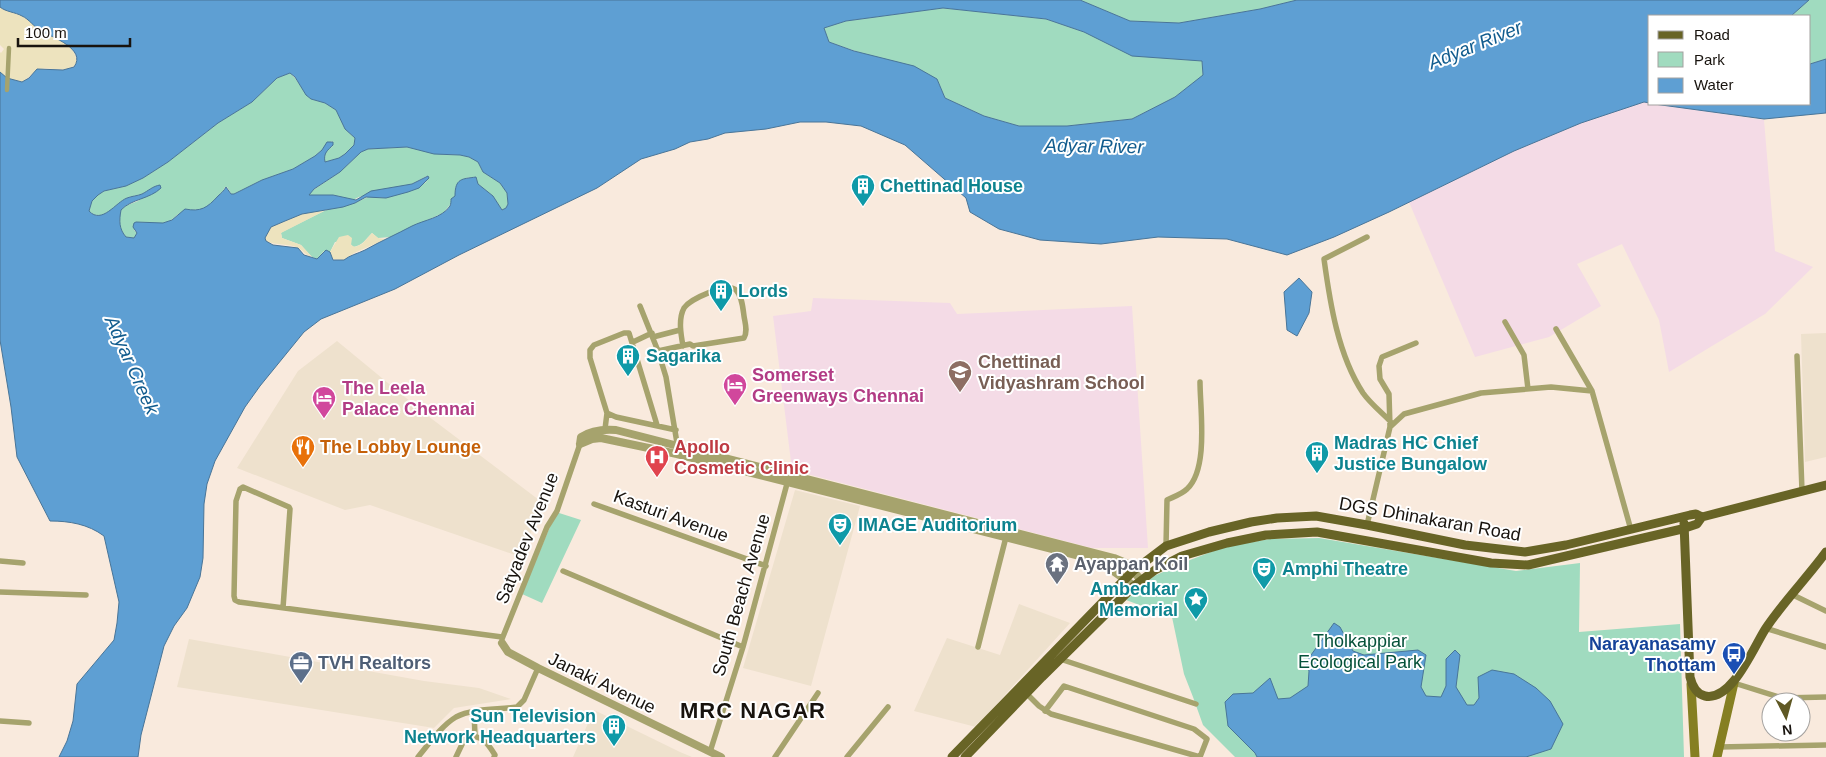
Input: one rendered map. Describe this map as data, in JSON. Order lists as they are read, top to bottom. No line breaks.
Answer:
{"streets":{"main road":["DGS Dhinakaran Road"],"street":["Kasturi Avenue","Satyadev Avenue","South Beach Avenue","Janaki Avenue"]},"crossings":[["Kasturi Avenue","South Beach Avenue"],["Satyadev Avenue","Janaki Avenue"],["South Beach Avenue","Janaki Avenue"]],"districts":["MRC NAGAR"],"water":["Adyar River","Adyar Creek"],"parks":["Tholkappiar Ecological Park"],"places":{"building":["Chettinad House","Lords","Sagarika","Madras HC Chief Justice Bungalow","Sun Television Network Headquarters"],"school or university":["Chettinad Vidyashram School"],"hotel":["Somerset Greenways Chennai","The Leela Palace Chennai"],"restaurant":["The Lobby Lounge"],"hospital":["Apollo Cosmetic Clinic"],"theatre":["IMAGE Auditorium","Amphi Theatre"],"temple":["Ayappan Koil"],"place":["Ambedkar Memorial"],"bus stop":["Narayanasamy Thottam"],"office":["TVH Realtors"]},"legend":["Road","Park","Water"],"scale_bar":"100 m","north":"bottom"}
